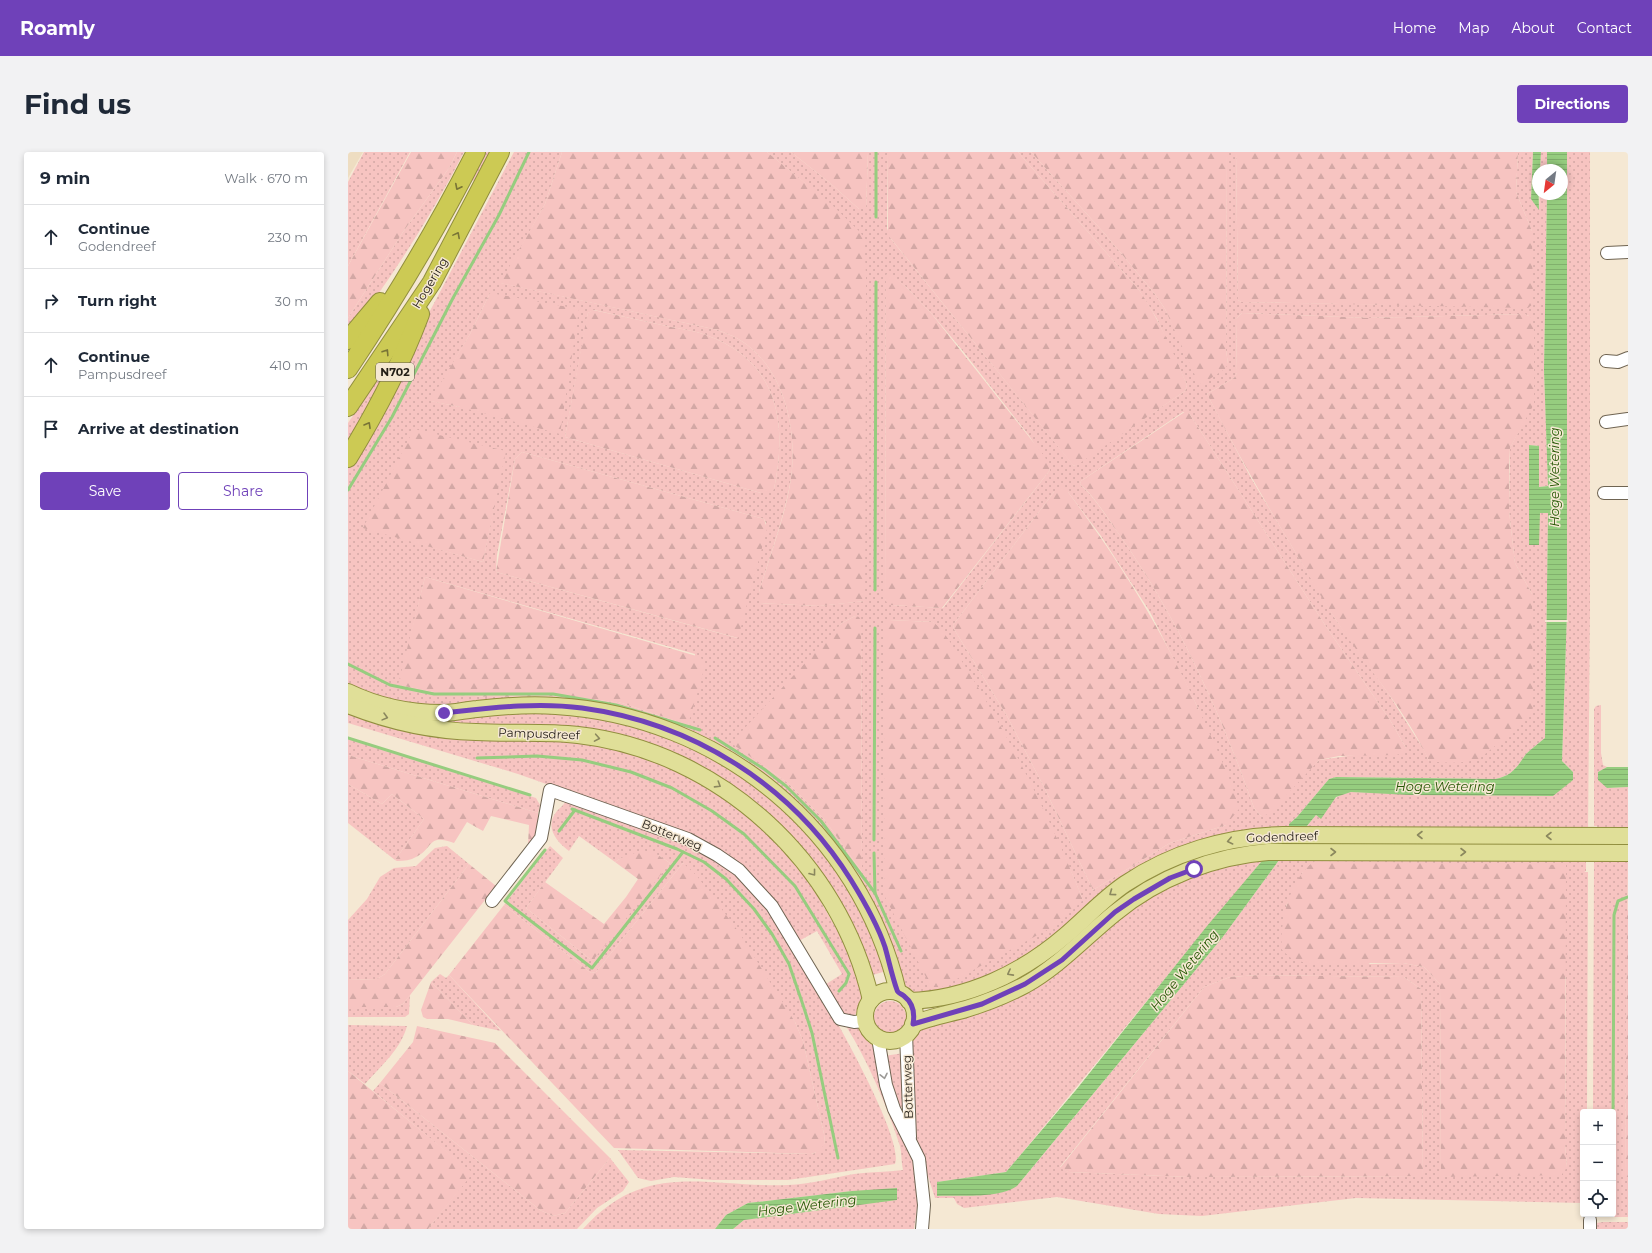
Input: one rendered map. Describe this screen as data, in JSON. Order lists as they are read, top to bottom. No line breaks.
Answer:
{"streets":{"highway":["Hogering","N702"],"main road":["Pampusdreef","Godendreef"],"street":["Botterweg"]},"crossings":[["Hogering","N702"],["Pampusdreef","Botterweg"],["Pampusdreef","Godendreef"],["Botterweg","Godendreef"]],"water":["Hoge Wetering"],"north":"bottom left","page":{"header":"Roamly","nav":["Home","Map","About","Contact"],"buttons":["Directions",["Save","Share"]],"title":"Find us","heading":["9 min","Walk · 670 m"],"list":[["Continue","Godendreef","230 m"],["Turn right","30 m"],["Continue","Pampusdreef","410 m"],"Arrive at destination"],"map_buttons":["+","−"]}}
